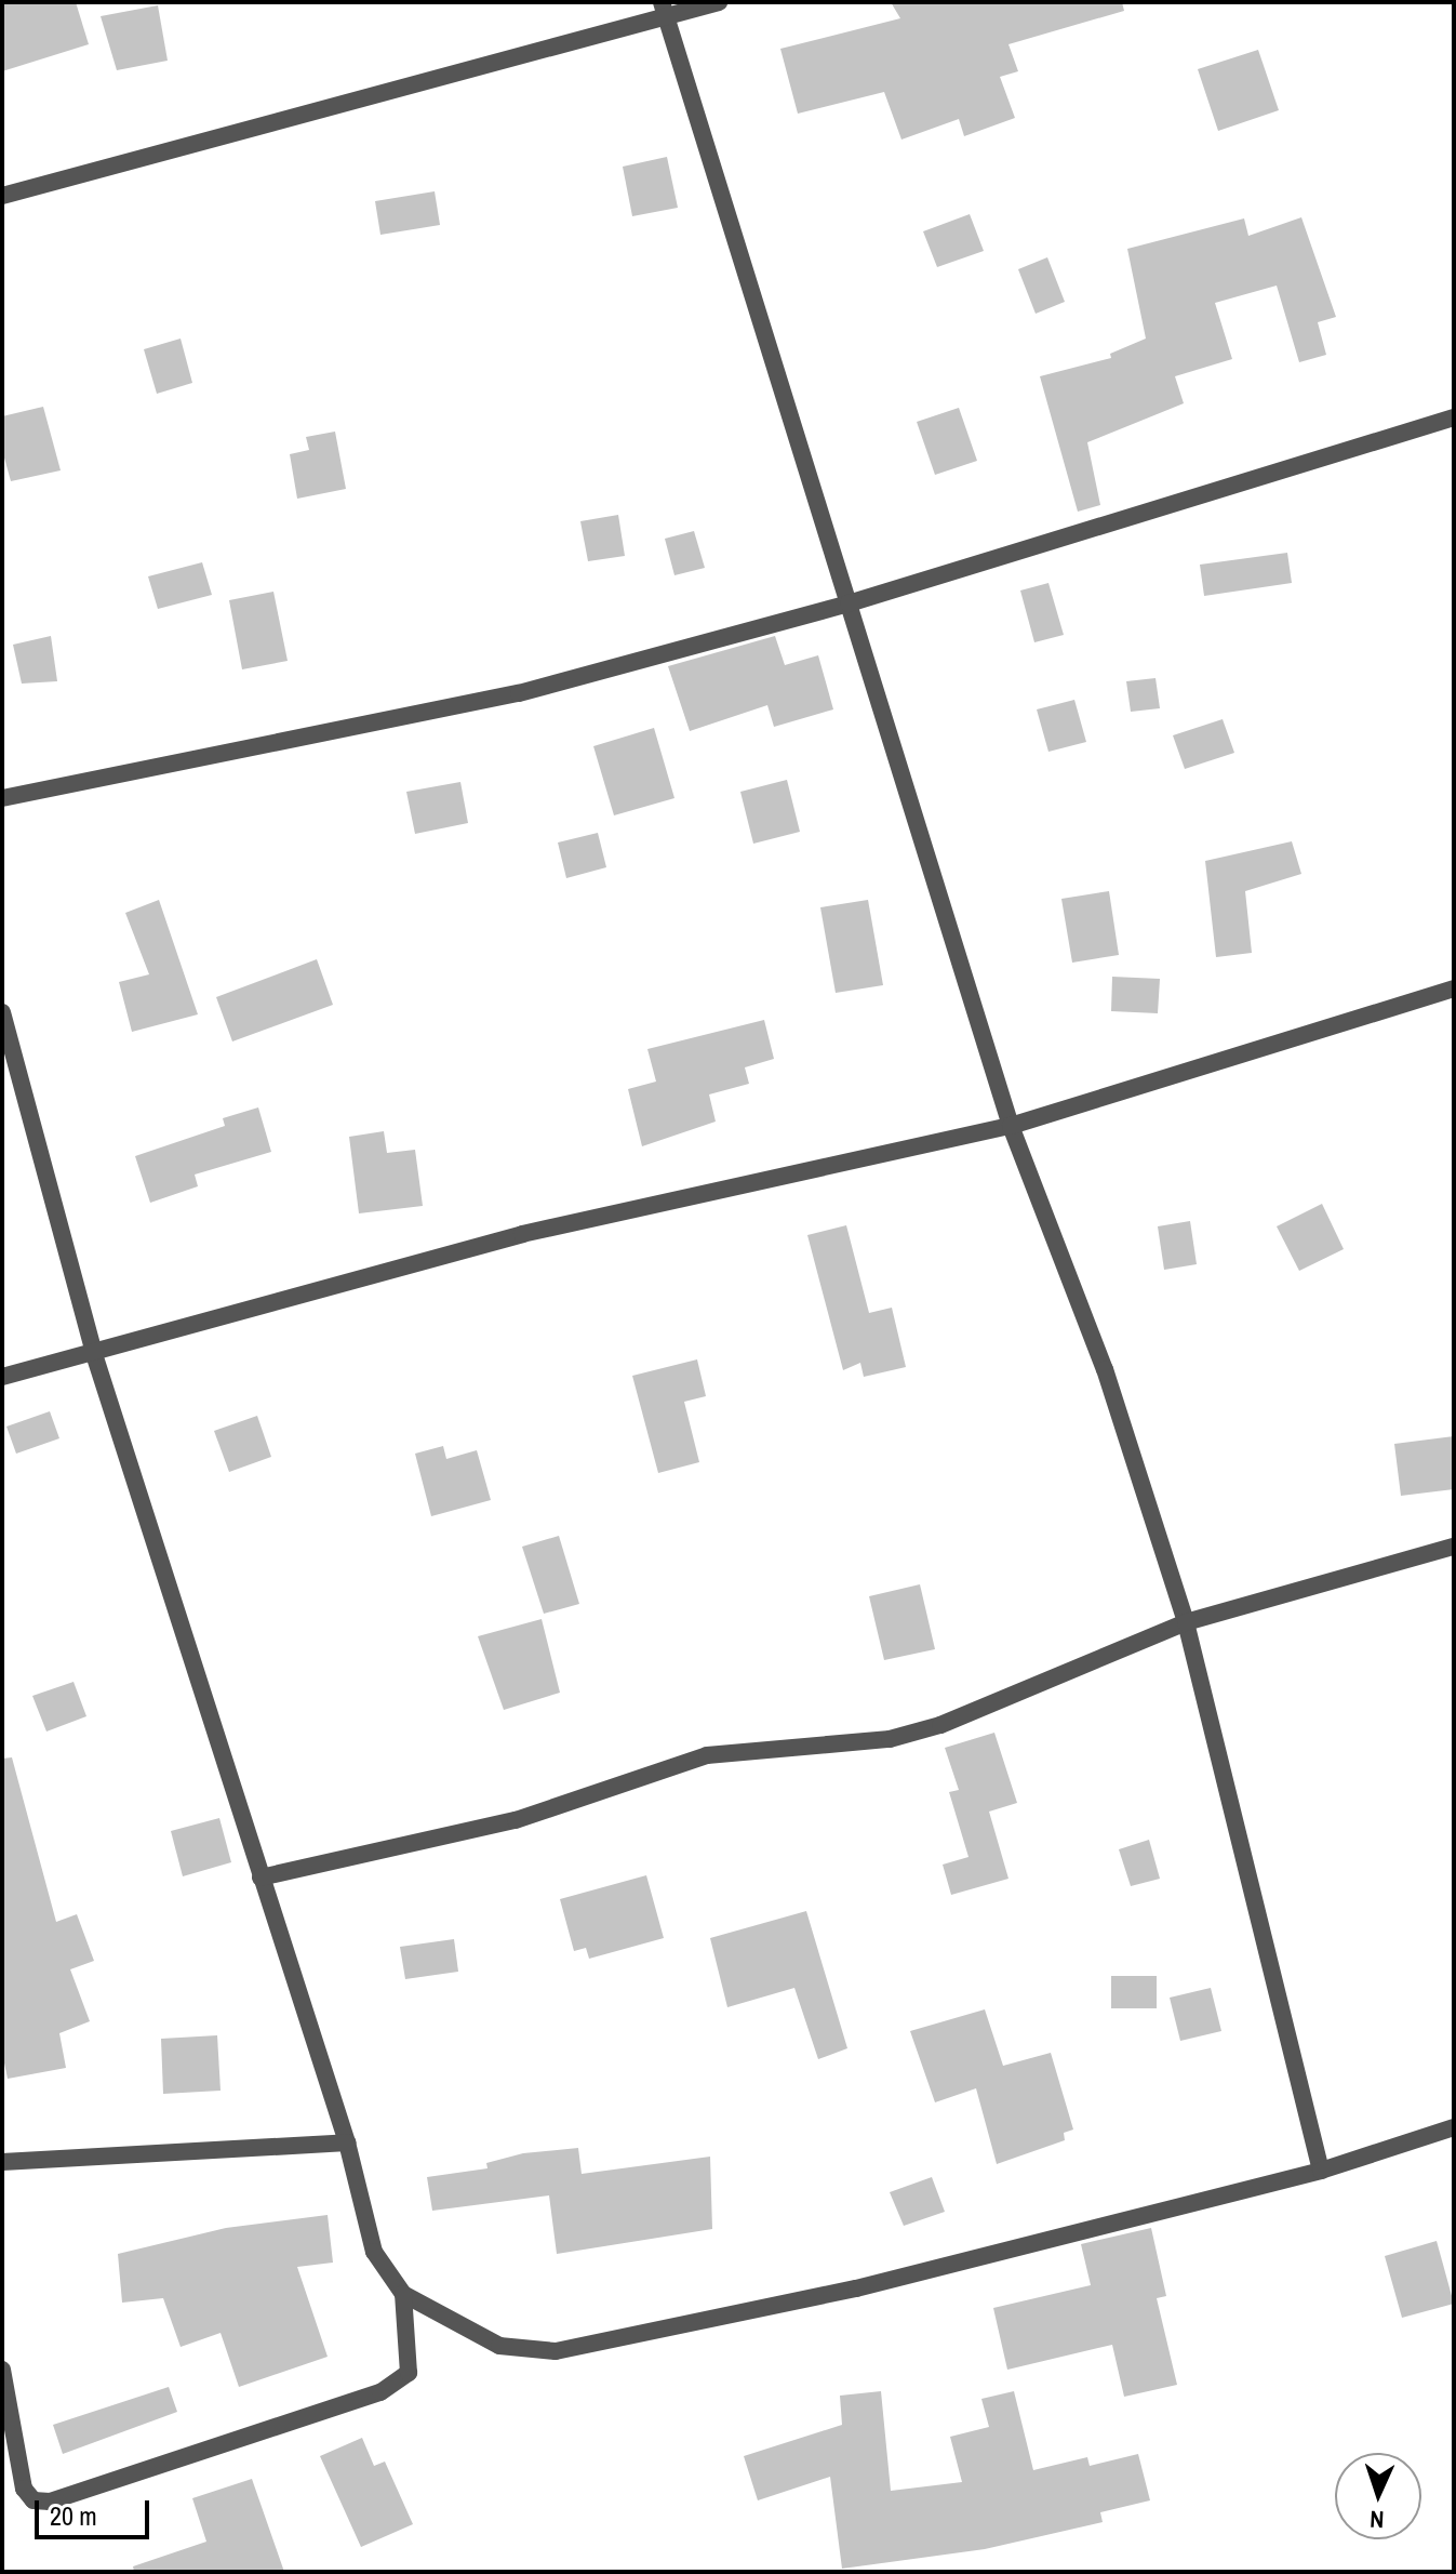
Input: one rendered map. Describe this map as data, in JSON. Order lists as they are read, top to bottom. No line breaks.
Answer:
{"scale_bar":"20 m","north":"bottom"}
